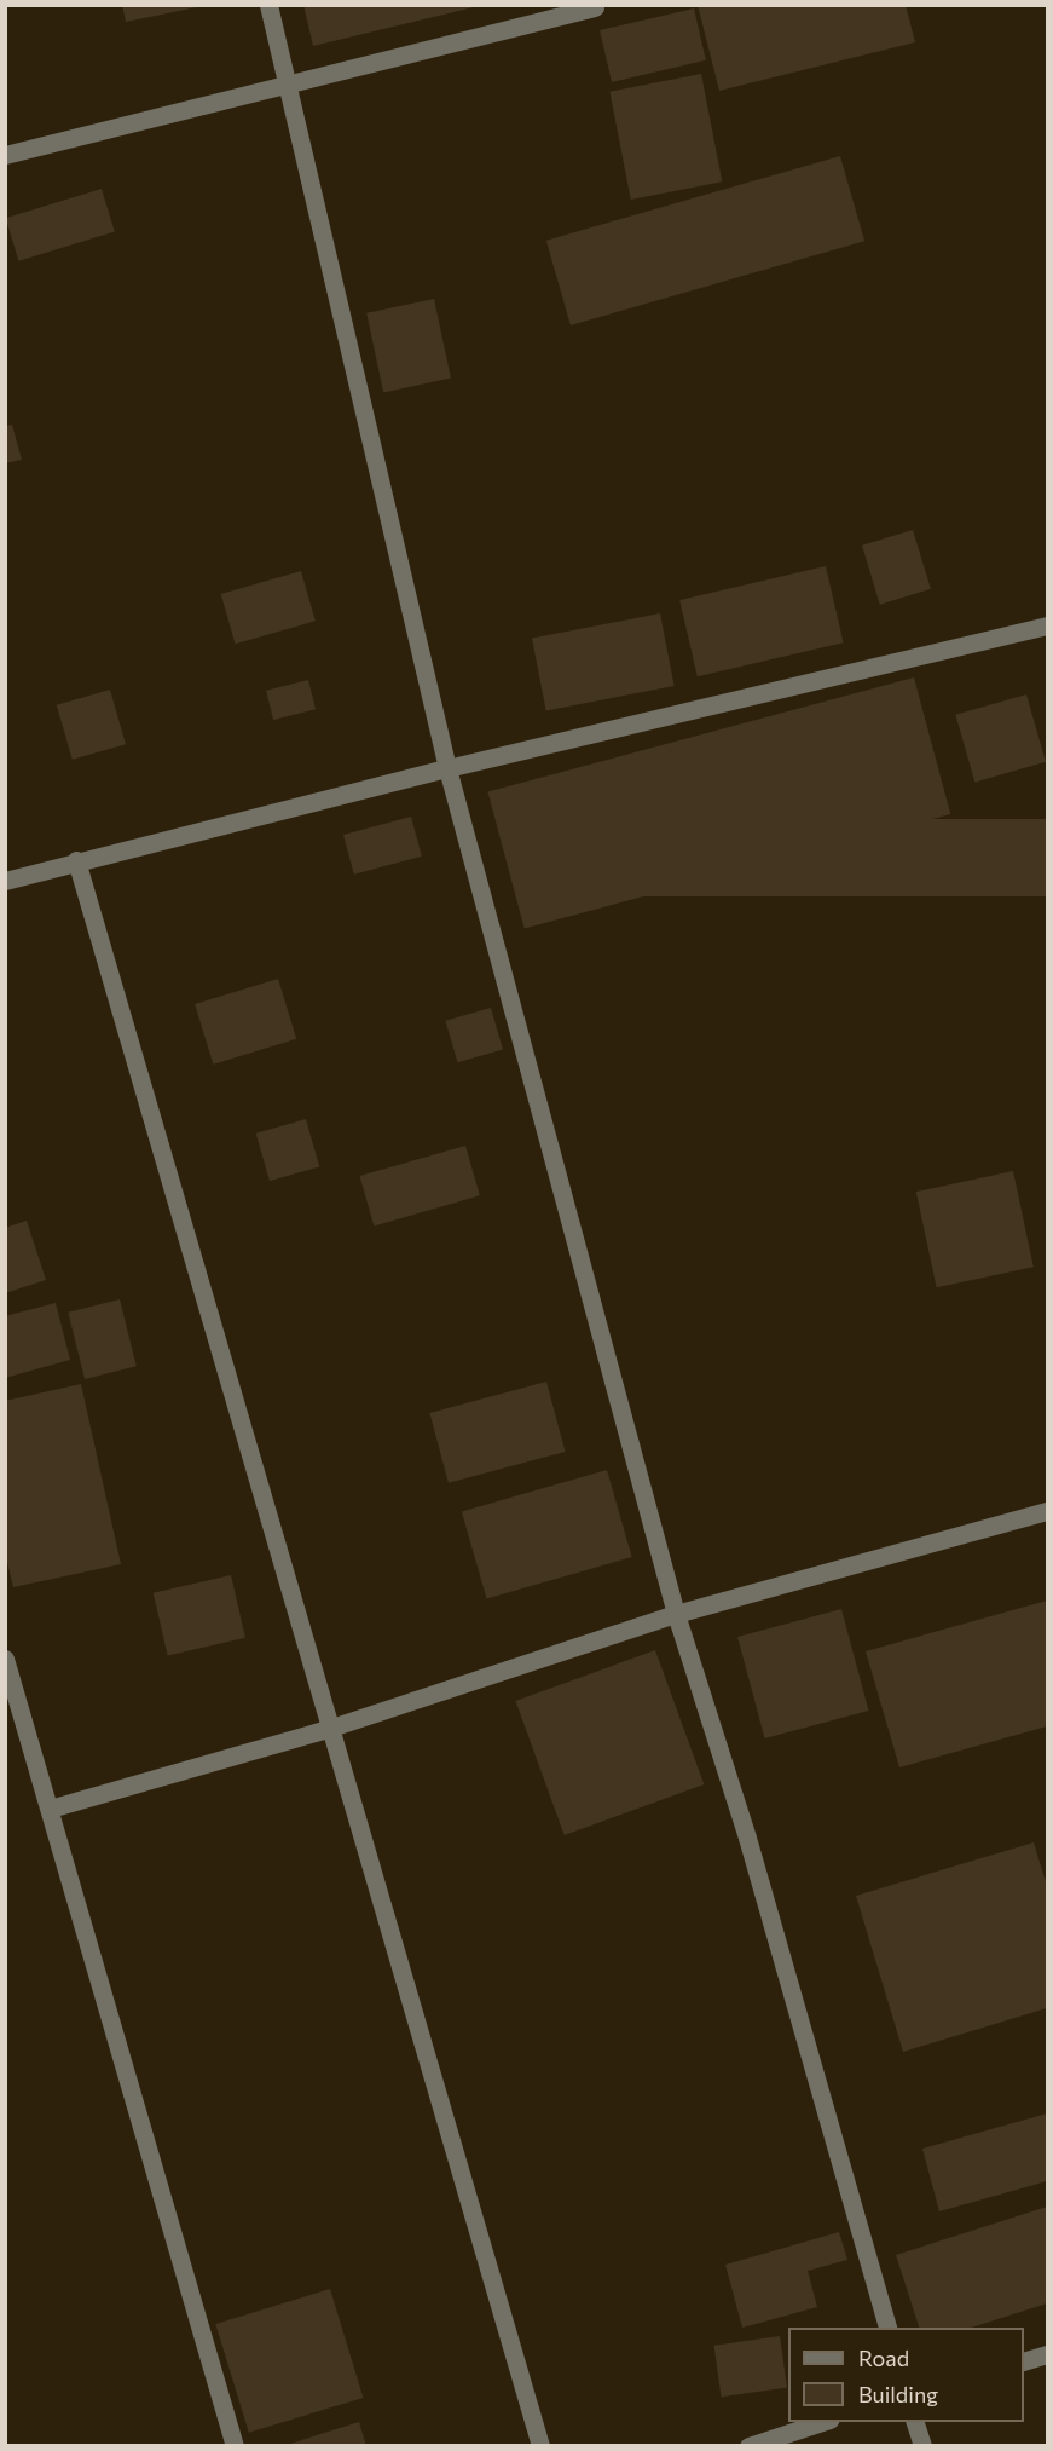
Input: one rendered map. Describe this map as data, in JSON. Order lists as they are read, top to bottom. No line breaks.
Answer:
{"legend":["Road","Building"]}
